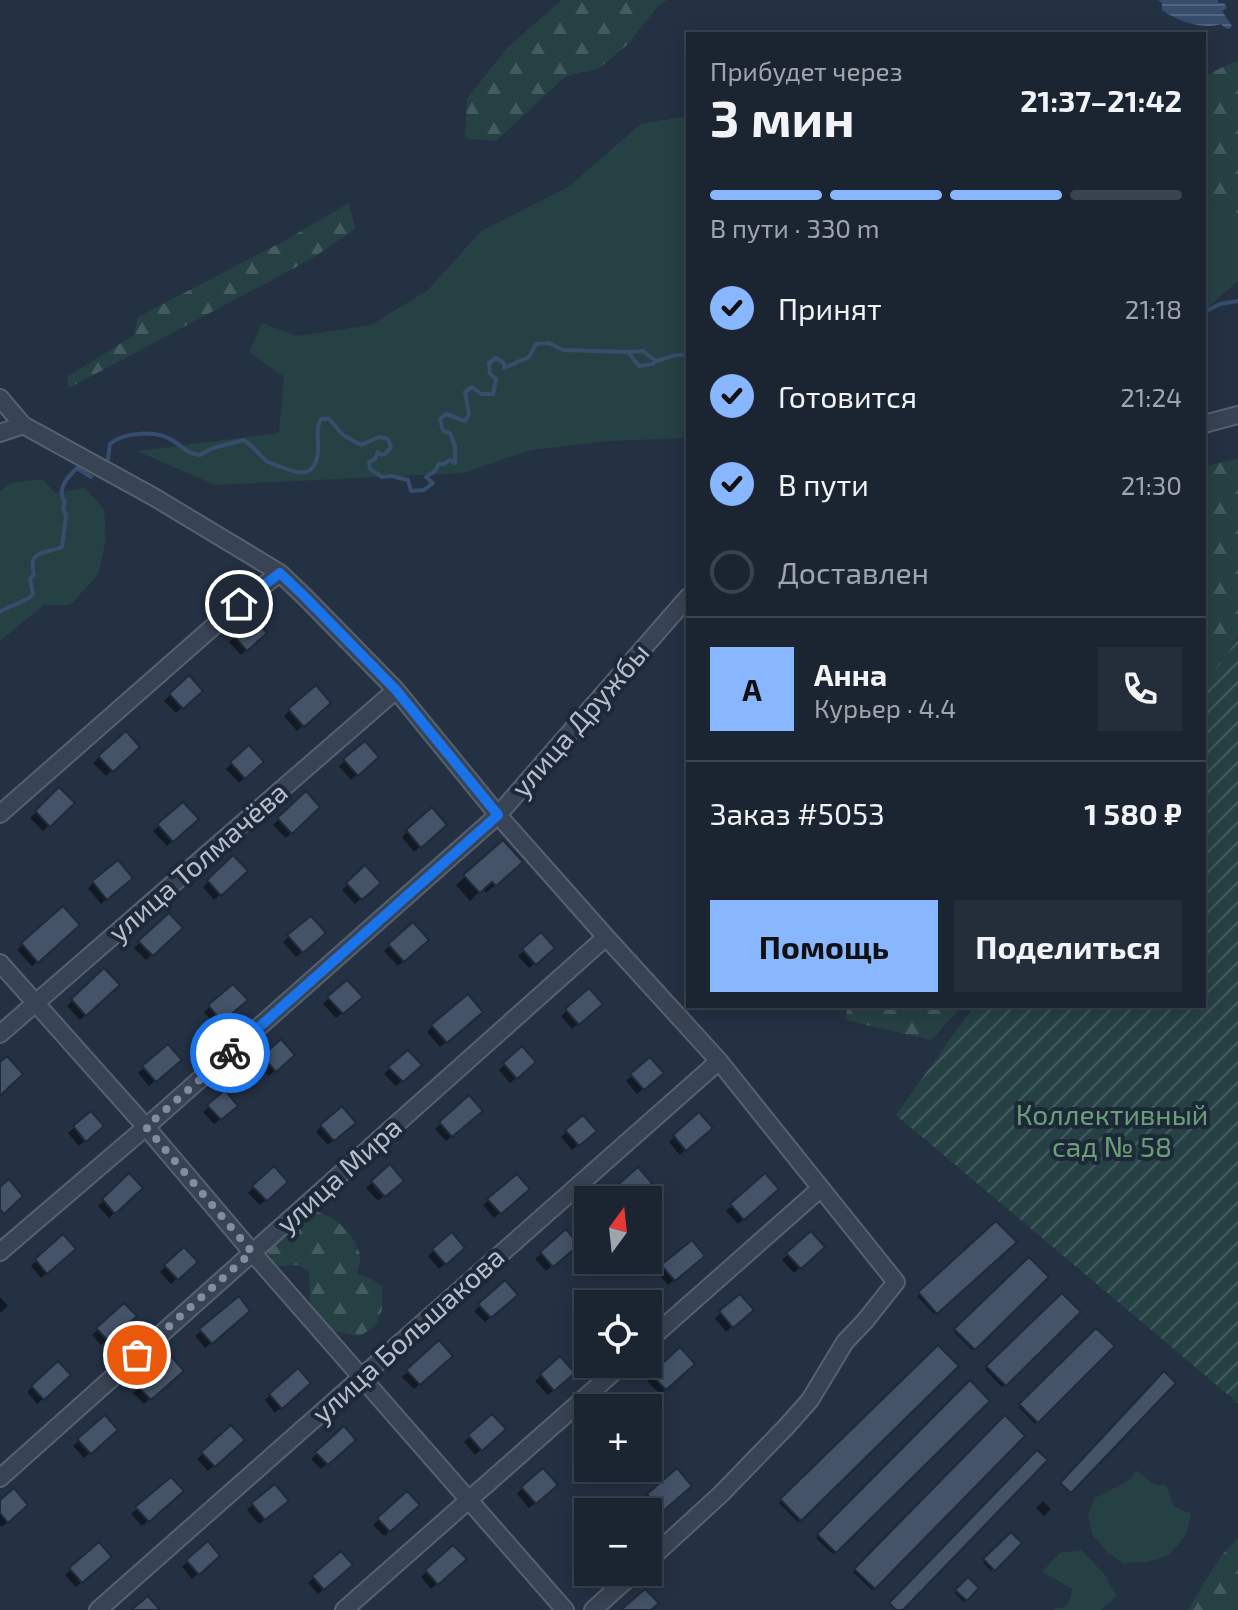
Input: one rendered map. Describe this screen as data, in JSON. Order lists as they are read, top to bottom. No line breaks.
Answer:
{"streets":{"street":["улица Дружбы","улица Толмачёва","улица Мира","улица Большакова"]},"parks":["Коллективный сад № 58"],"north":"top","page":{"heading":["3 мин","Прибудет через","21:37–21:42"],"panel":["Анна","Курьер · 4.4","Заказ #5053","1 580 ₽"],"bar":"В пути · 330 m","list":[["Принят","21:18"],["Готовится","21:24"],["В пути","21:30"],"Доставлен"],"round":"А","buttons":["Помощь","Поделиться"],"map_buttons":["+","−"]}}
